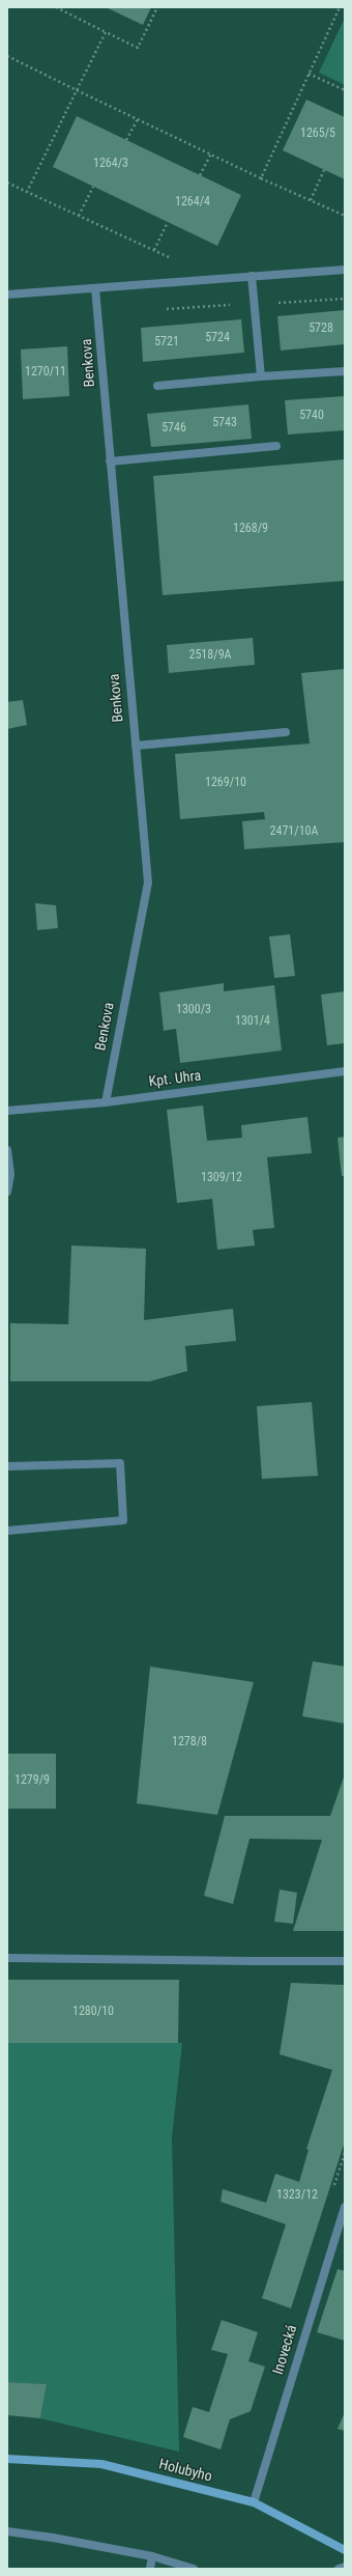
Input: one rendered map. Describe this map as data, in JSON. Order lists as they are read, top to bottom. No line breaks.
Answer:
{"streets":{"main road":["Holubyho"],"street":["Benkova","Kpt. Uhra","Inovecká"]},"crossings":[["Benkova","Kpt. Uhra"],["Inovecká","Holubyho"]],"house_numbers":["1265/5","1264/3","1264/4","5728","5724","5721","1270/11","5740","5743","5746","1268/9","2518/9A","1269/10","2471/10A","1300/3","1301/4","1309/12","1278/8","1279/9","1280/10","1323/12"]}
